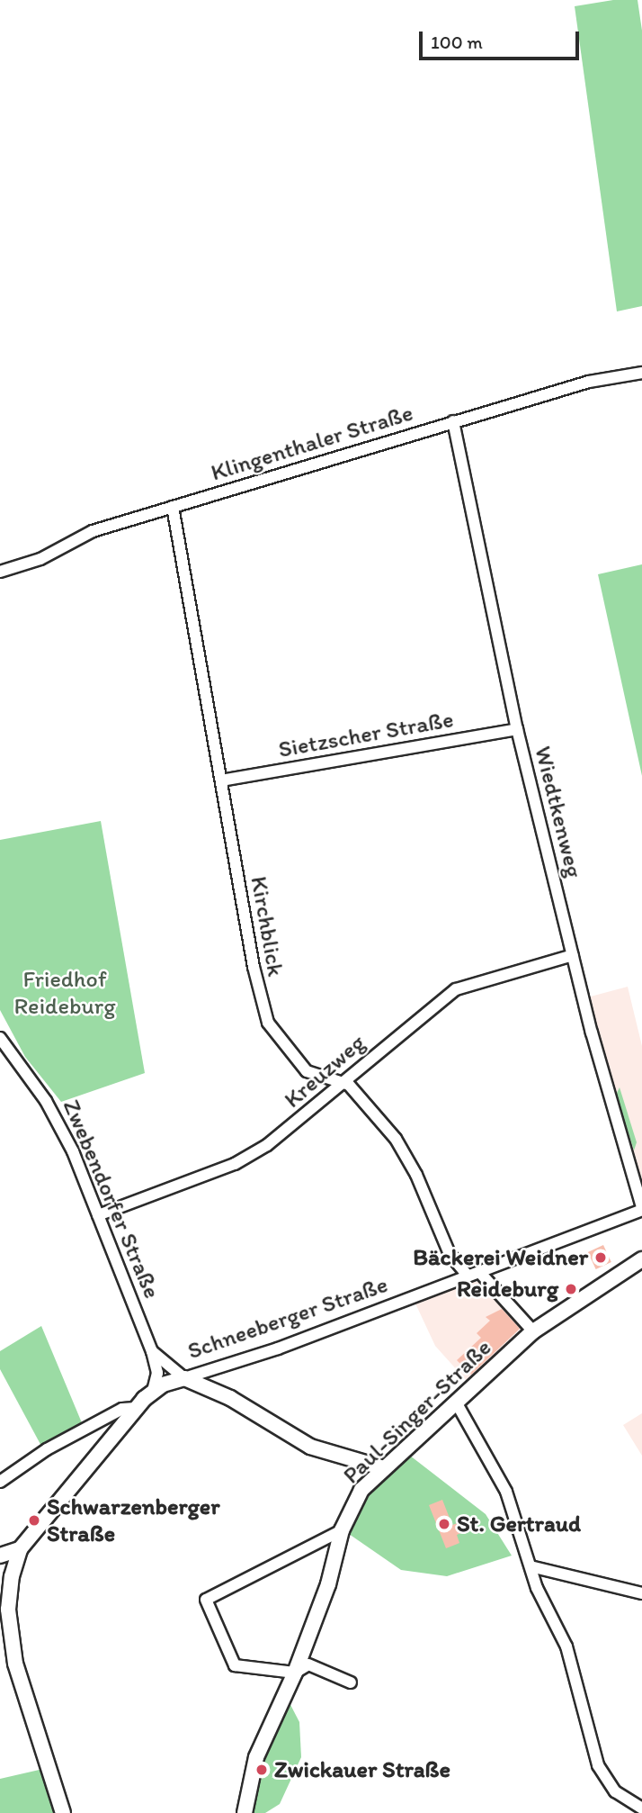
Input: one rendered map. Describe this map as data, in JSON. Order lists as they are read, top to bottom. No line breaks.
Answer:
{"streets":{"street":["Klingenthaler Straße","Sietzscher Straße","Wiedtkenweg","Kirchblick","Kreuzweg","Zwebendorfer Straße","Schneeberger Straße","Paul-Singer-Straße"]},"crossings":[["Klingenthaler Straße","Wiedtkenweg"],["Klingenthaler Straße","Kirchblick"],["Sietzscher Straße","Wiedtkenweg"],["Sietzscher Straße","Kirchblick"],["Wiedtkenweg","Kreuzweg"],["Wiedtkenweg","Schneeberger Straße"],["Kirchblick","Kreuzweg"],["Kreuzweg","Zwebendorfer Straße"],["Zwebendorfer Straße","Schneeberger Straße"],["Zwebendorfer Straße","Paul-Singer-Straße"]],"parks":["Friedhof Reideburg"],"places":["Bäckerei Weidner","Reideburg","Schwarzenberger Straße","St. Gertraud","Zwickauer Straße"],"scale_bar":"100 m"}
